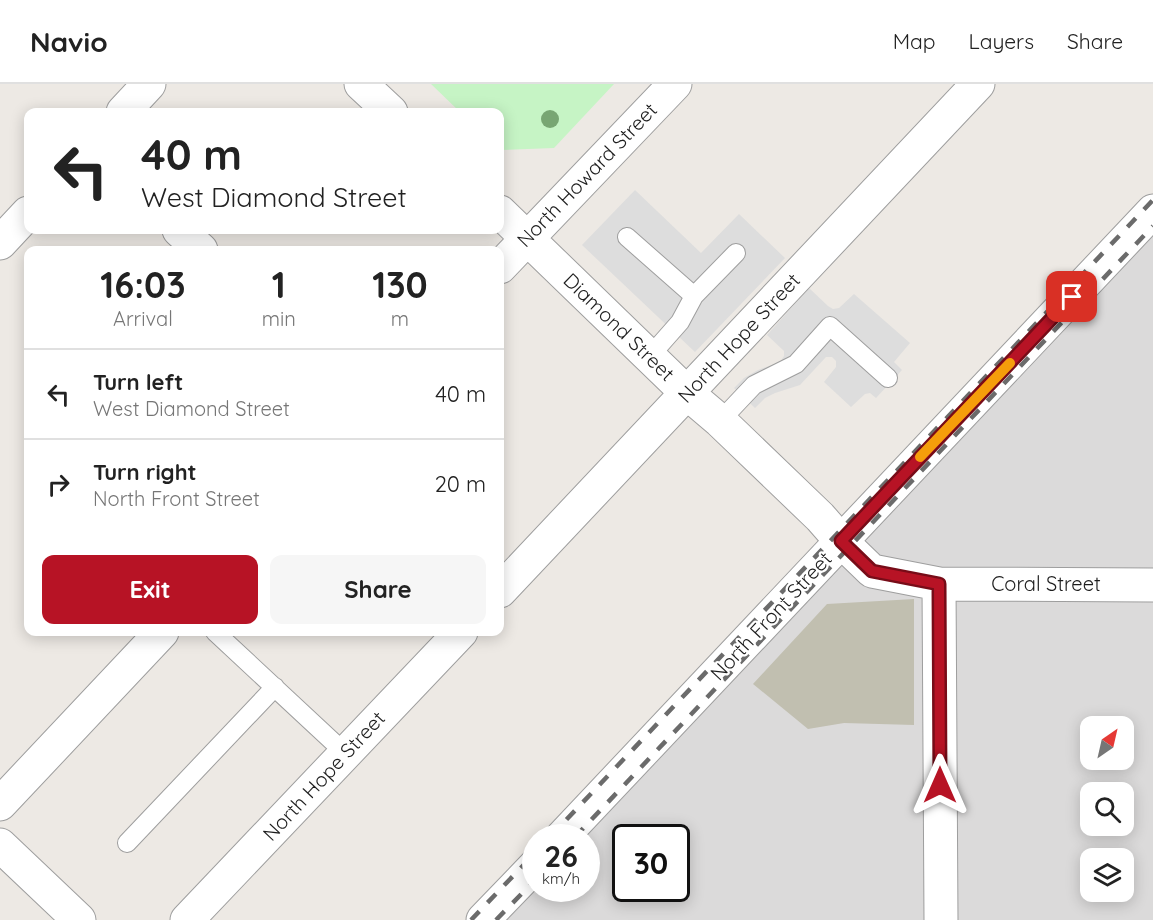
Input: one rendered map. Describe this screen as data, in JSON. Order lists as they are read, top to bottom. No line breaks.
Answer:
{"streets":{"street":["North Howard Street","Diamond Street","North Hope Street","Coral Street","North Front Street"]},"crossings":[["North Howard Street","Diamond Street"],["Diamond Street","North Hope Street"],["Diamond Street","Coral Street"],["Diamond Street","North Front Street"],["Coral Street","North Front Street"]],"north":"top right","page":{"header":"Navio","nav":["Map","Layers","Share"],"turn":["40 m","West Diamond Street"],"eta":["16:03","Arrival","1","min","130","m"],"list":[{"name":"Turn left","note":"West Diamond Street","value":"40 m"},{"name":"Turn right","note":"North Front Street","value":"20 m"}],"buttons":["Exit","Share"],"speed":"26 km/h","limit":"30"}}
